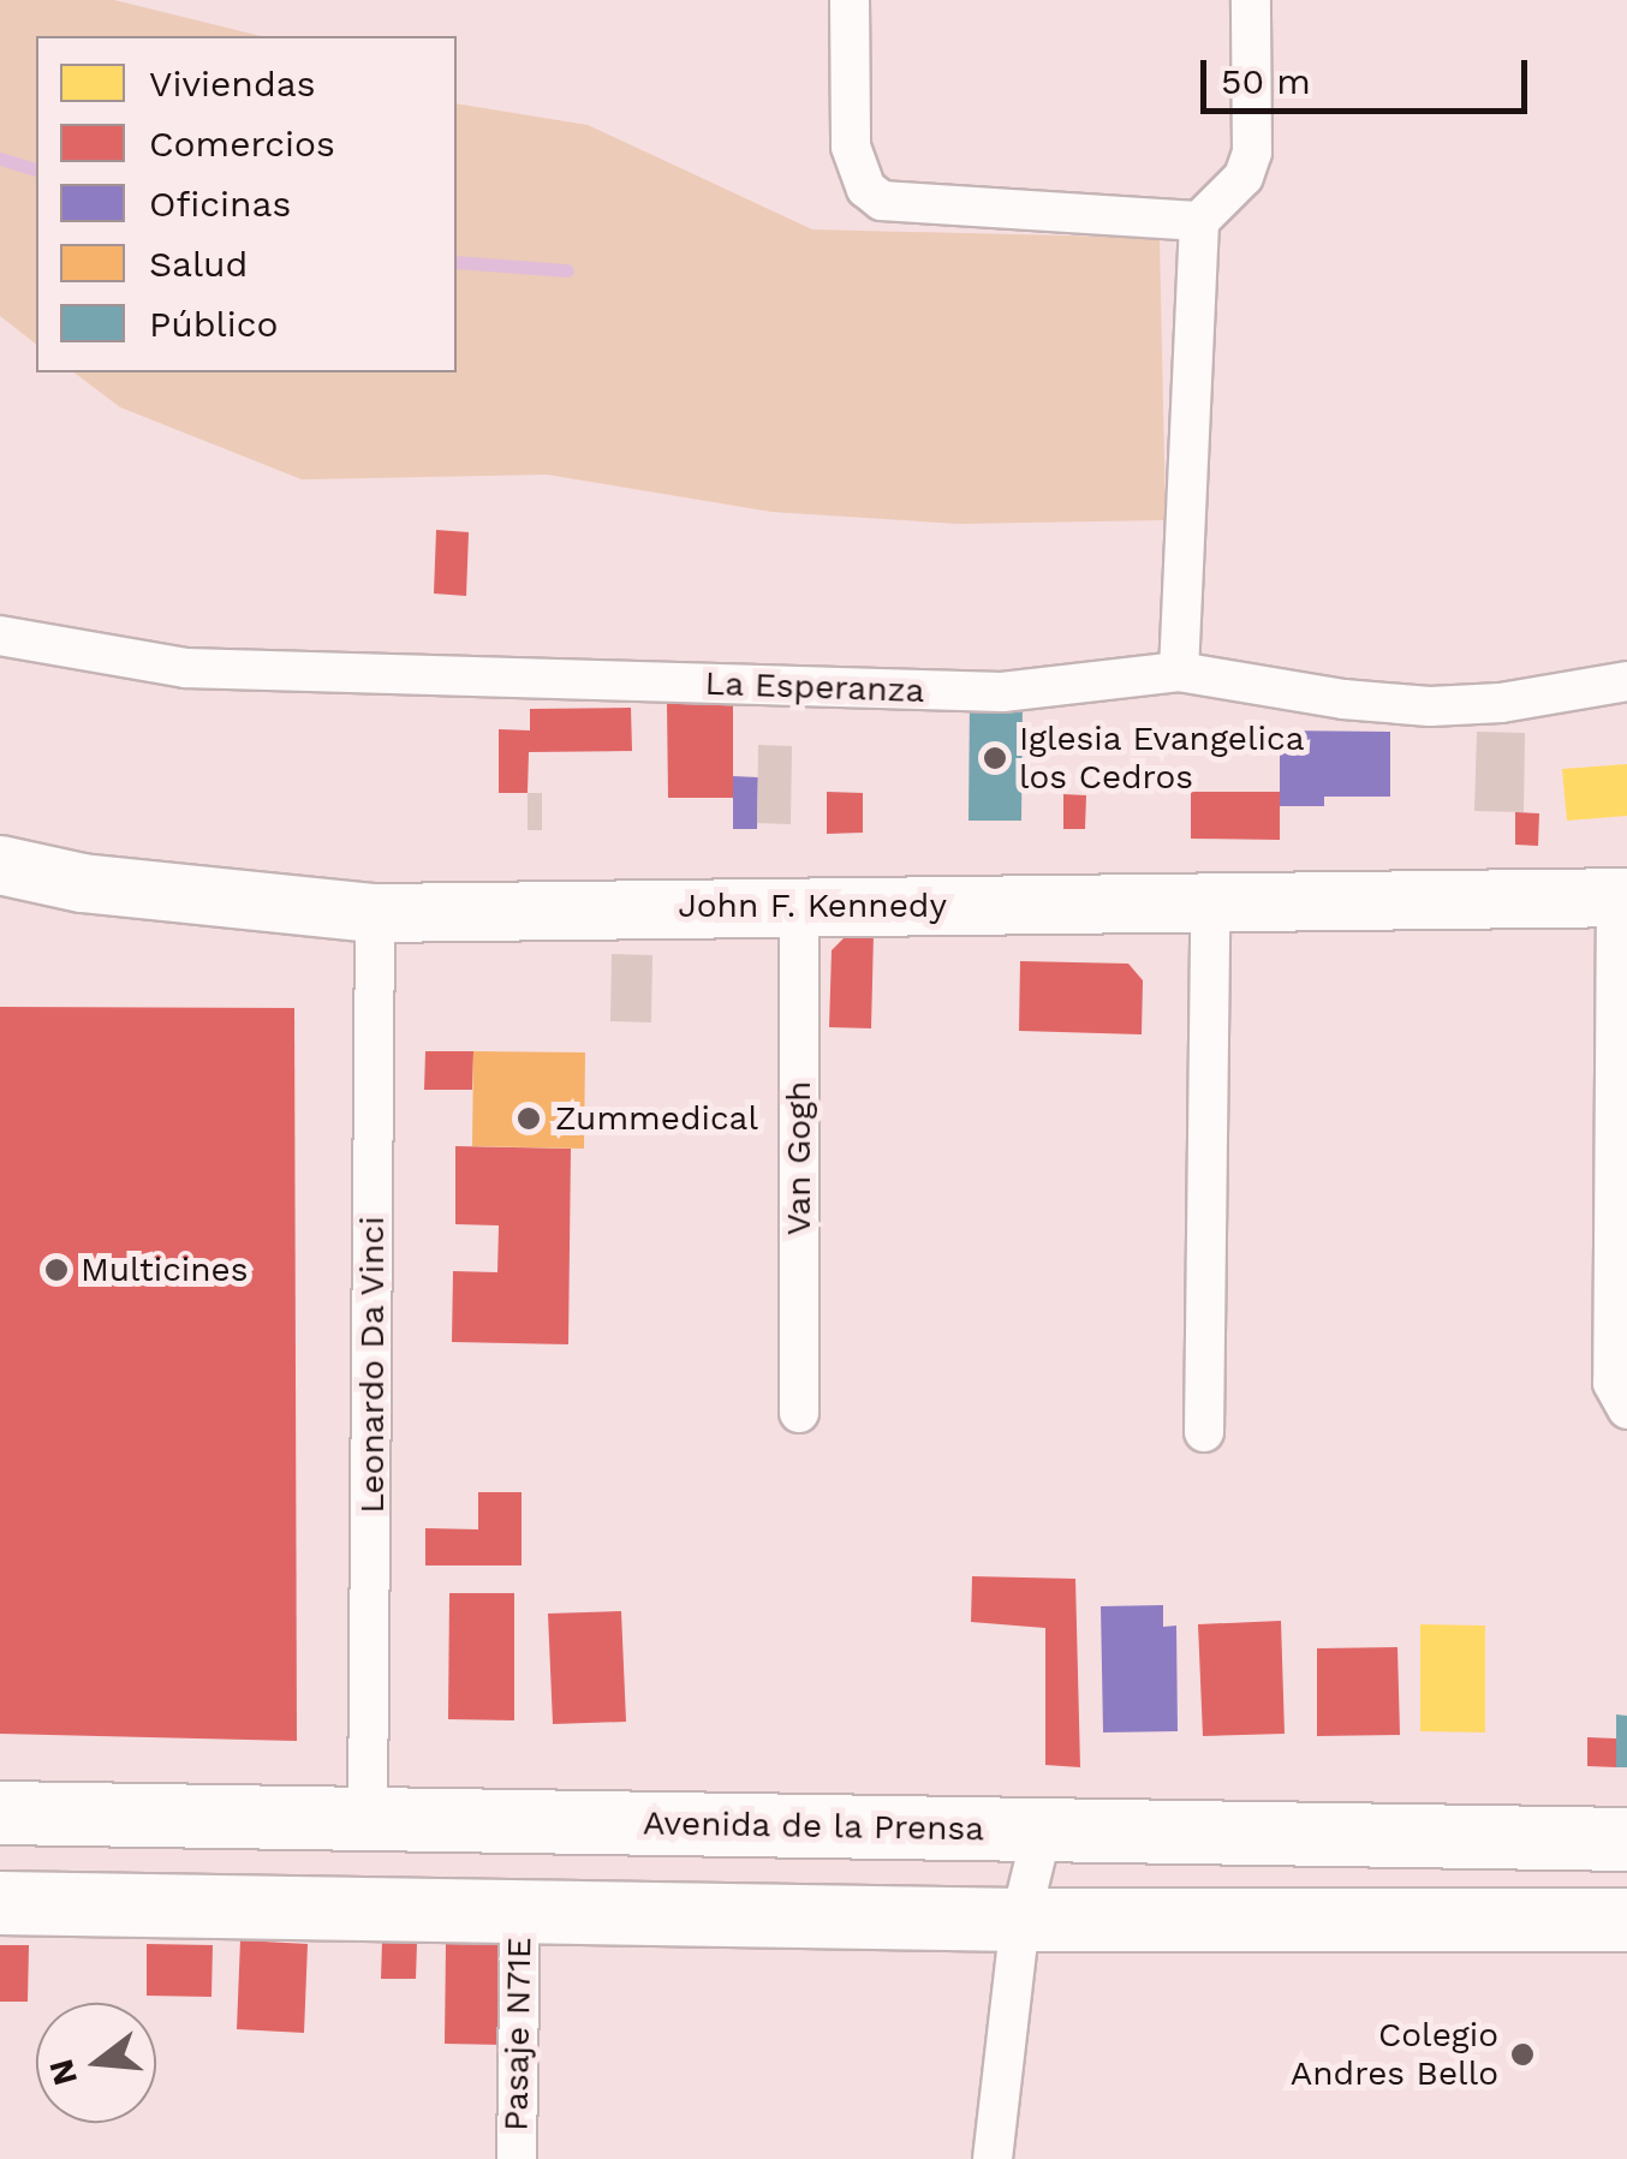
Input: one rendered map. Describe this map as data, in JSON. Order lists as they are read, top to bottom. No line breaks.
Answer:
{"streets":{"main road":["John F. Kennedy","Avenida de la Prensa"],"street":["La Esperanza","Van Gogh","Leonardo Da Vinci","Pasaje N71E"]},"crossings":[["John F. Kennedy","Van Gogh"],["John F. Kennedy","Leonardo Da Vinci"],["Leonardo Da Vinci","Avenida de la Prensa"]],"places":["Iglesia Evangelica los Cedros","Zummedical","Multicines","Colegio Andres Bello"],"legend":["Viviendas","Comercios","Oficinas","Salud","Público"],"scale_bar":"50 m","north":"left"}
